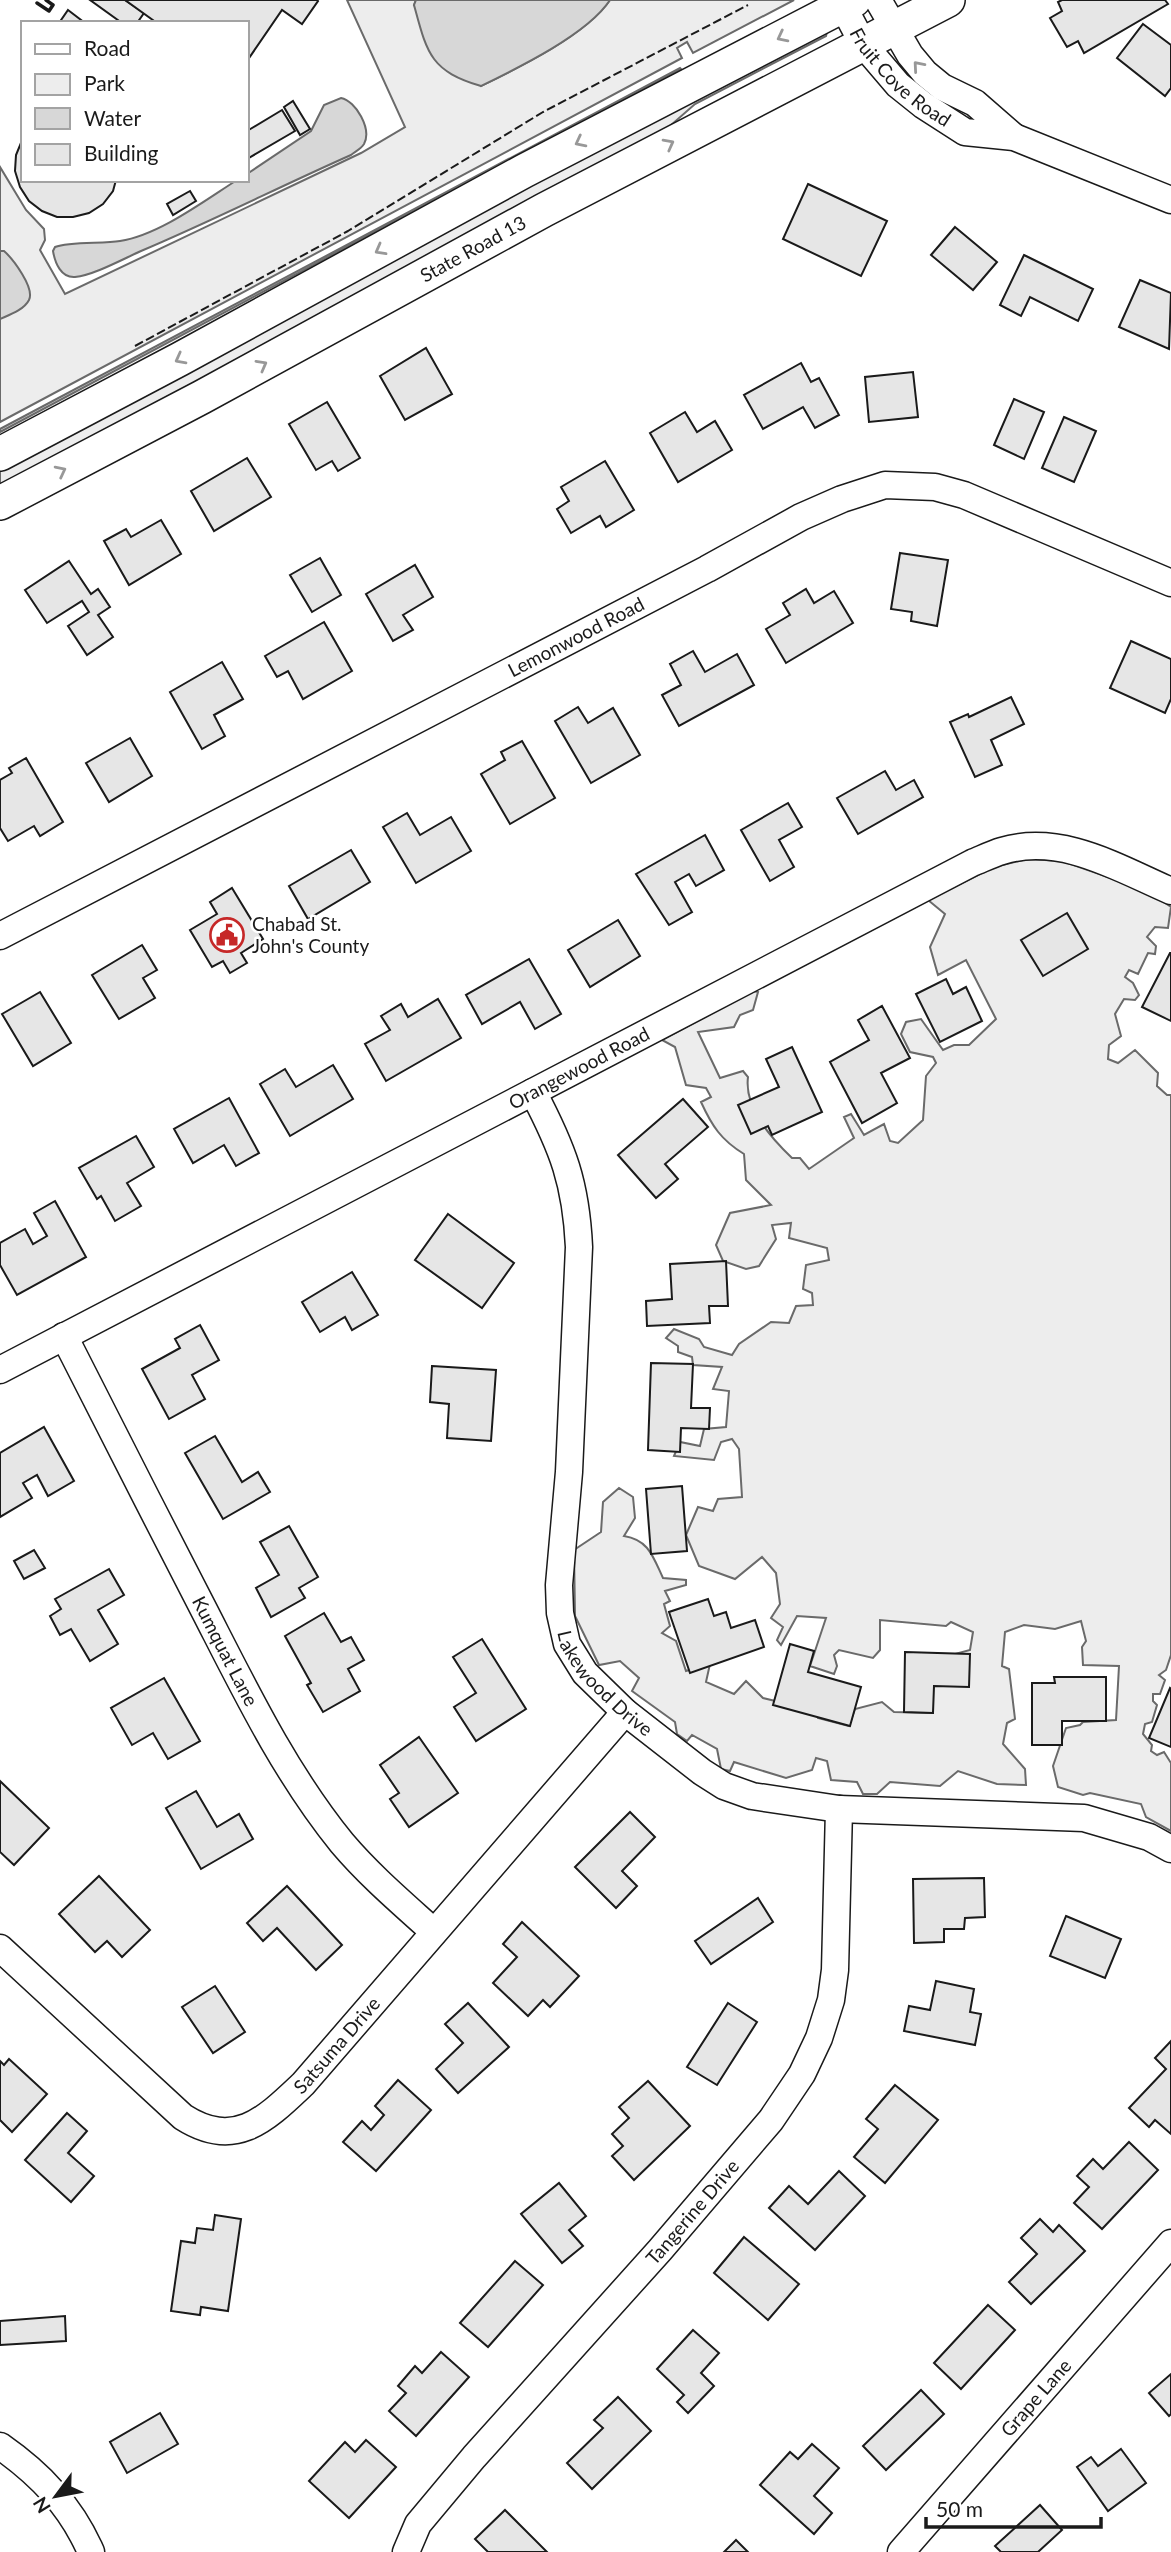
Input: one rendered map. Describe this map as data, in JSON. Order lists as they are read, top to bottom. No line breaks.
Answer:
{"streets":{"main road":["State Road 13"],"street":["Fruit Cove Road","Lemonwood Road","Orangewood Road","Kumquat Lane","Lakewood Drive","Satsuma Drive","Tangerine Drive","Grape Lane"]},"crossings":[["Fruit Cove Road","State Road 13"],["Orangewood Road","Kumquat Lane"],["Orangewood Road","Lakewood Drive"],["Kumquat Lane","Satsuma Drive"],["Lakewood Drive","Satsuma Drive"],["Lakewood Drive","Tangerine Drive"]],"places":{"public building":["Chabad St. John's County"]},"legend":["Road","Park","Water","Building"],"scale_bar":"50 m","north":"bottom left"}
